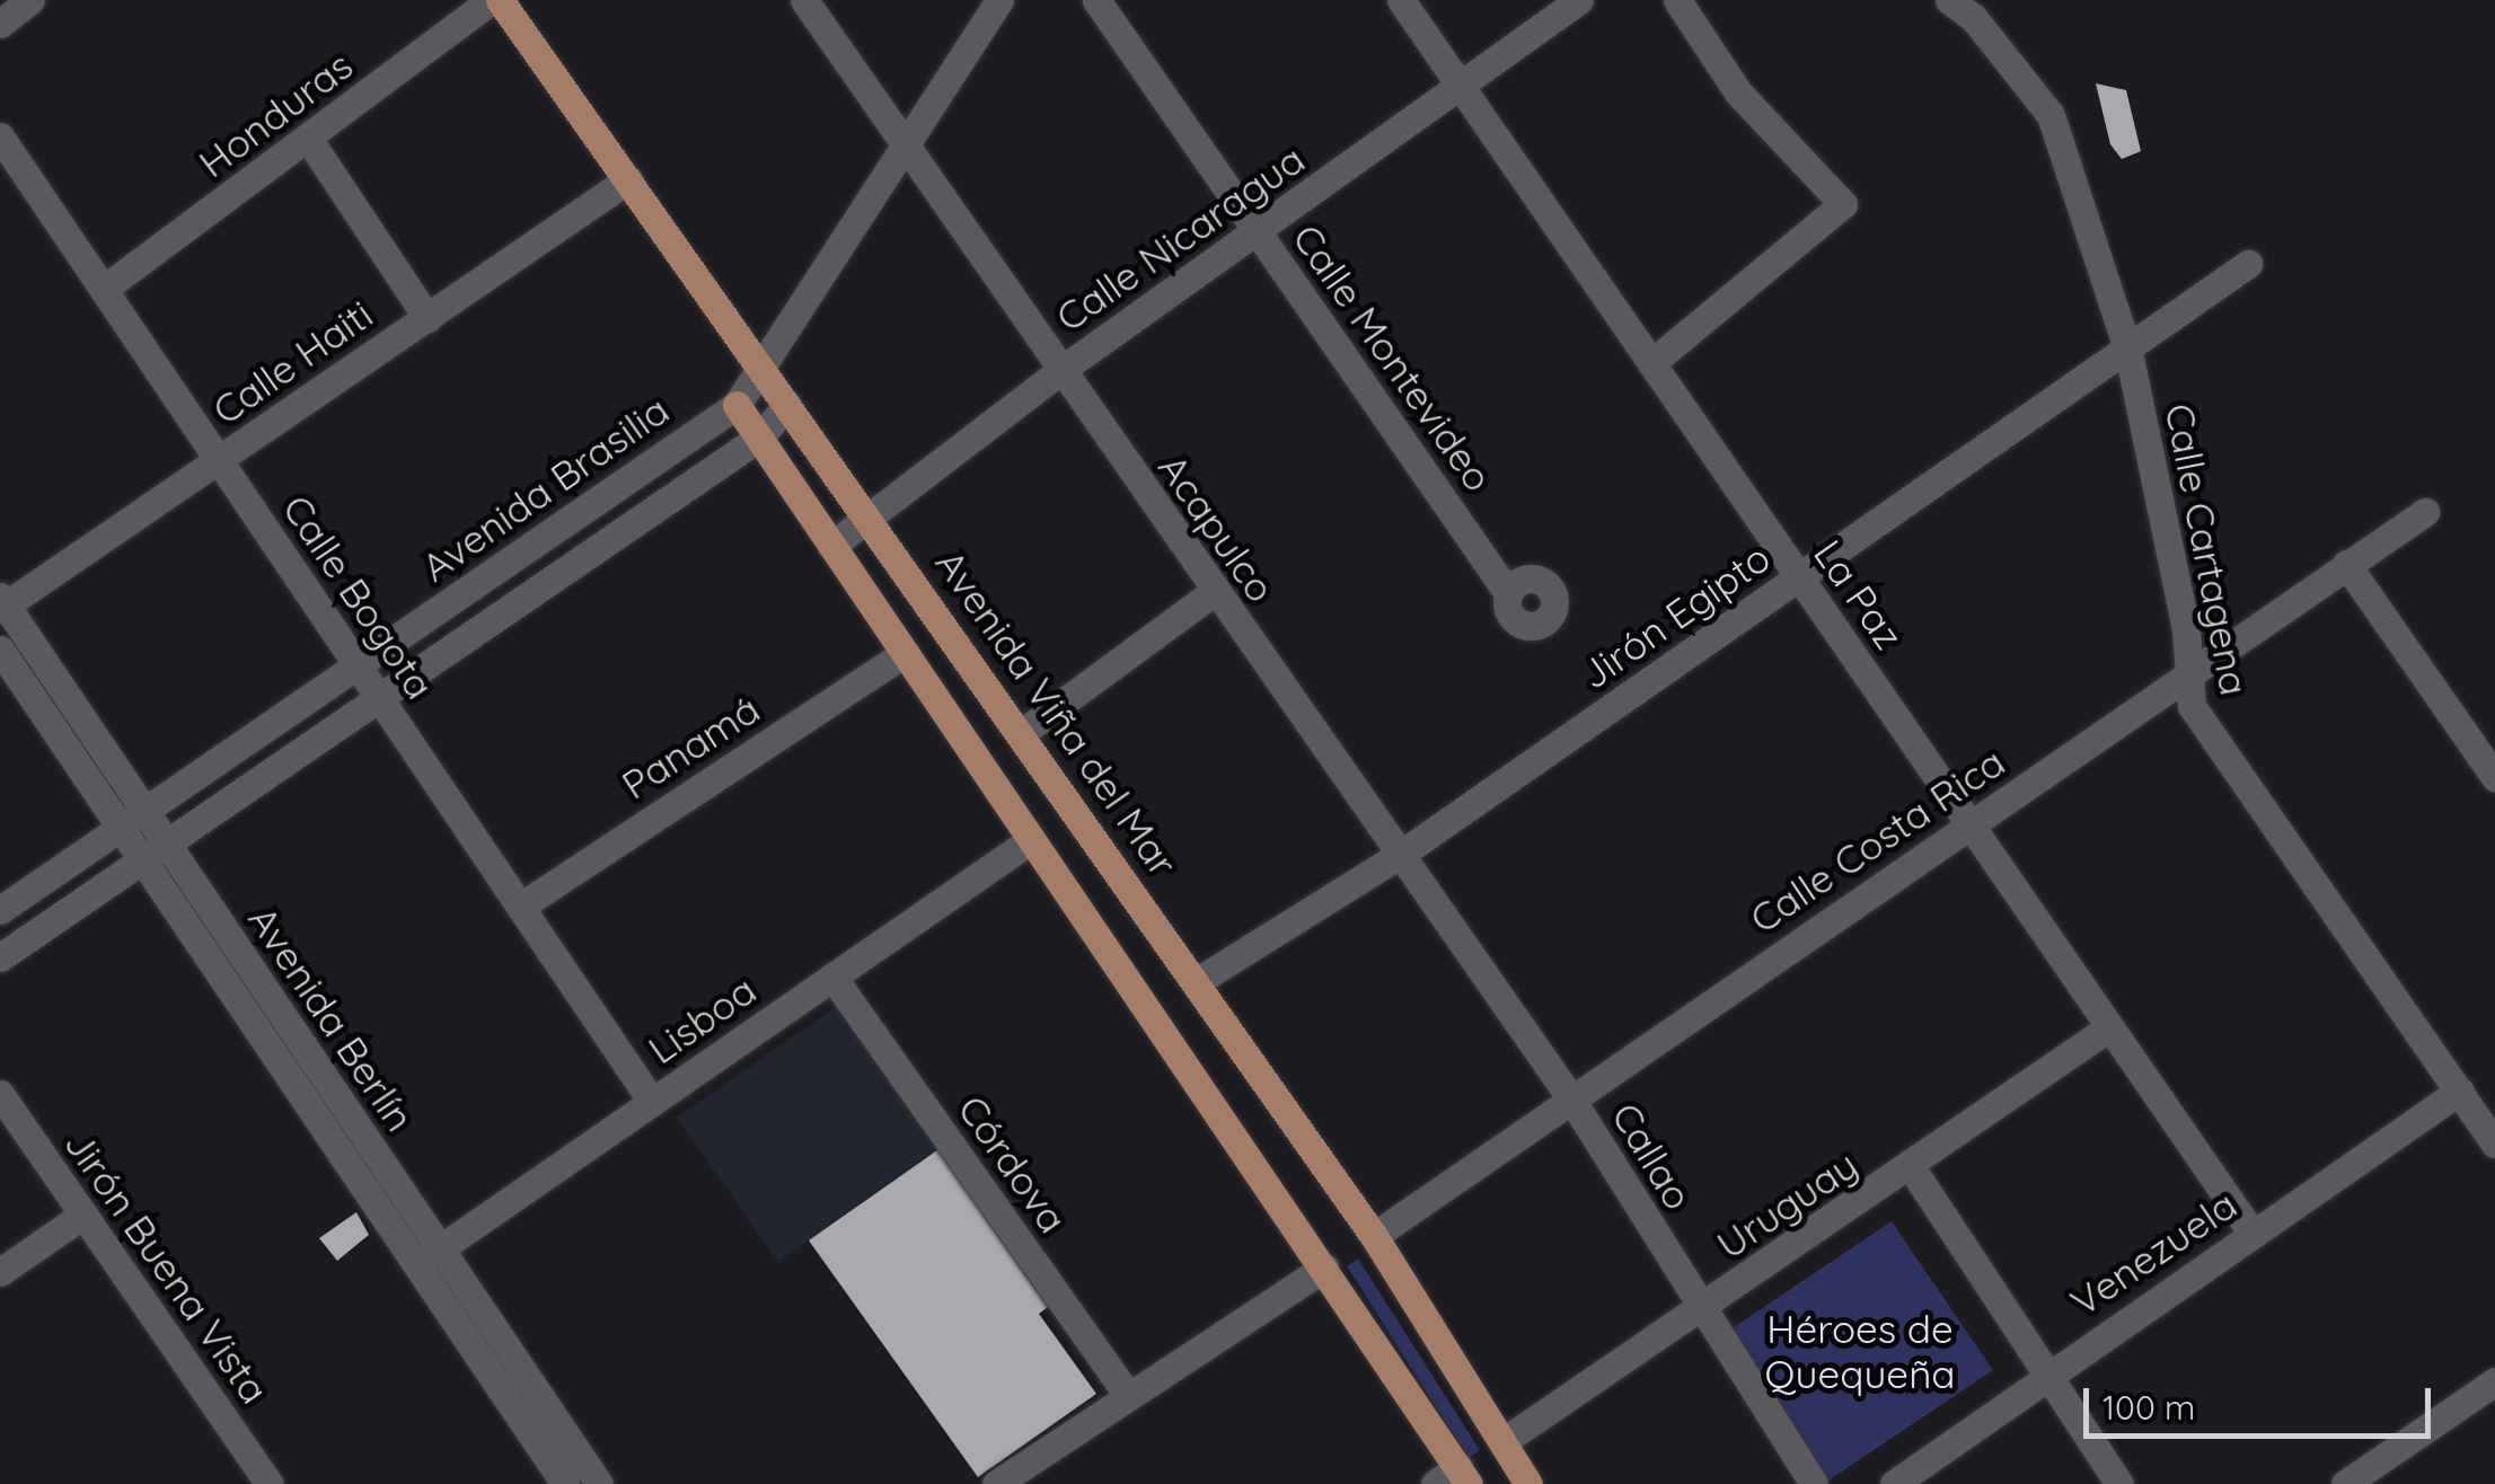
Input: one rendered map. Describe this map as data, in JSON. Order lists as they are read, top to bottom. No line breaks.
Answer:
{"streets":{"main road":["Avenida Viña del Mar"],"street":["Honduras","Calle Nicaragua","Calle Montevideo","Calle Haiti","Avenida Brasilia","Acapulco","Calle Cartagena","La Paz","Calle Bogota","Jirón Egipto","Panamá","Calle Costa Rica","Avenida Berlín","Lisboa","Callao","Córdova","Uruguay","Venezuela","Jirón Buena Vista"]},"crossings":[["Honduras","Calle Bogota"],["Calle Nicaragua","Calle Montevideo"],["Calle Nicaragua","Acapulco"],["Calle Nicaragua","La Paz"],["Calle Nicaragua","Avenida Viña del Mar"],["Calle Haiti","Calle Bogota"],["Calle Haiti","Avenida Viña del Mar"],["Calle Haiti","Avenida Berlín"],["Avenida Brasilia","Acapulco"],["Avenida Brasilia","Calle Bogota"],["Avenida Brasilia","Avenida Viña del Mar"],["Avenida Brasilia","Avenida Berlín"],["Acapulco","Jirón Egipto"],["Acapulco","Calle Costa Rica"],["Acapulco","Callao"],["Calle Cartagena","Jirón Egipto"],["Calle Cartagena","Calle Costa Rica"],["Calle Cartagena","Venezuela"],["La Paz","Jirón Egipto"],["La Paz","Calle Costa Rica"],["La Paz","Uruguay"],["La Paz","Venezuela"],["Calle Bogota","Panamá"],["Calle Bogota","Lisboa"],["Jirón Egipto","Avenida Viña del Mar"],["Avenida Viña del Mar","Calle Costa Rica"],["Avenida Viña del Mar","Uruguay"],["Calle Costa Rica","Callao"],["Avenida Berlín","Lisboa"],["Lisboa","Córdova"],["Callao","Uruguay"]],"parks":["Héroes de Quequeña"],"scale_bar":"100 m"}
